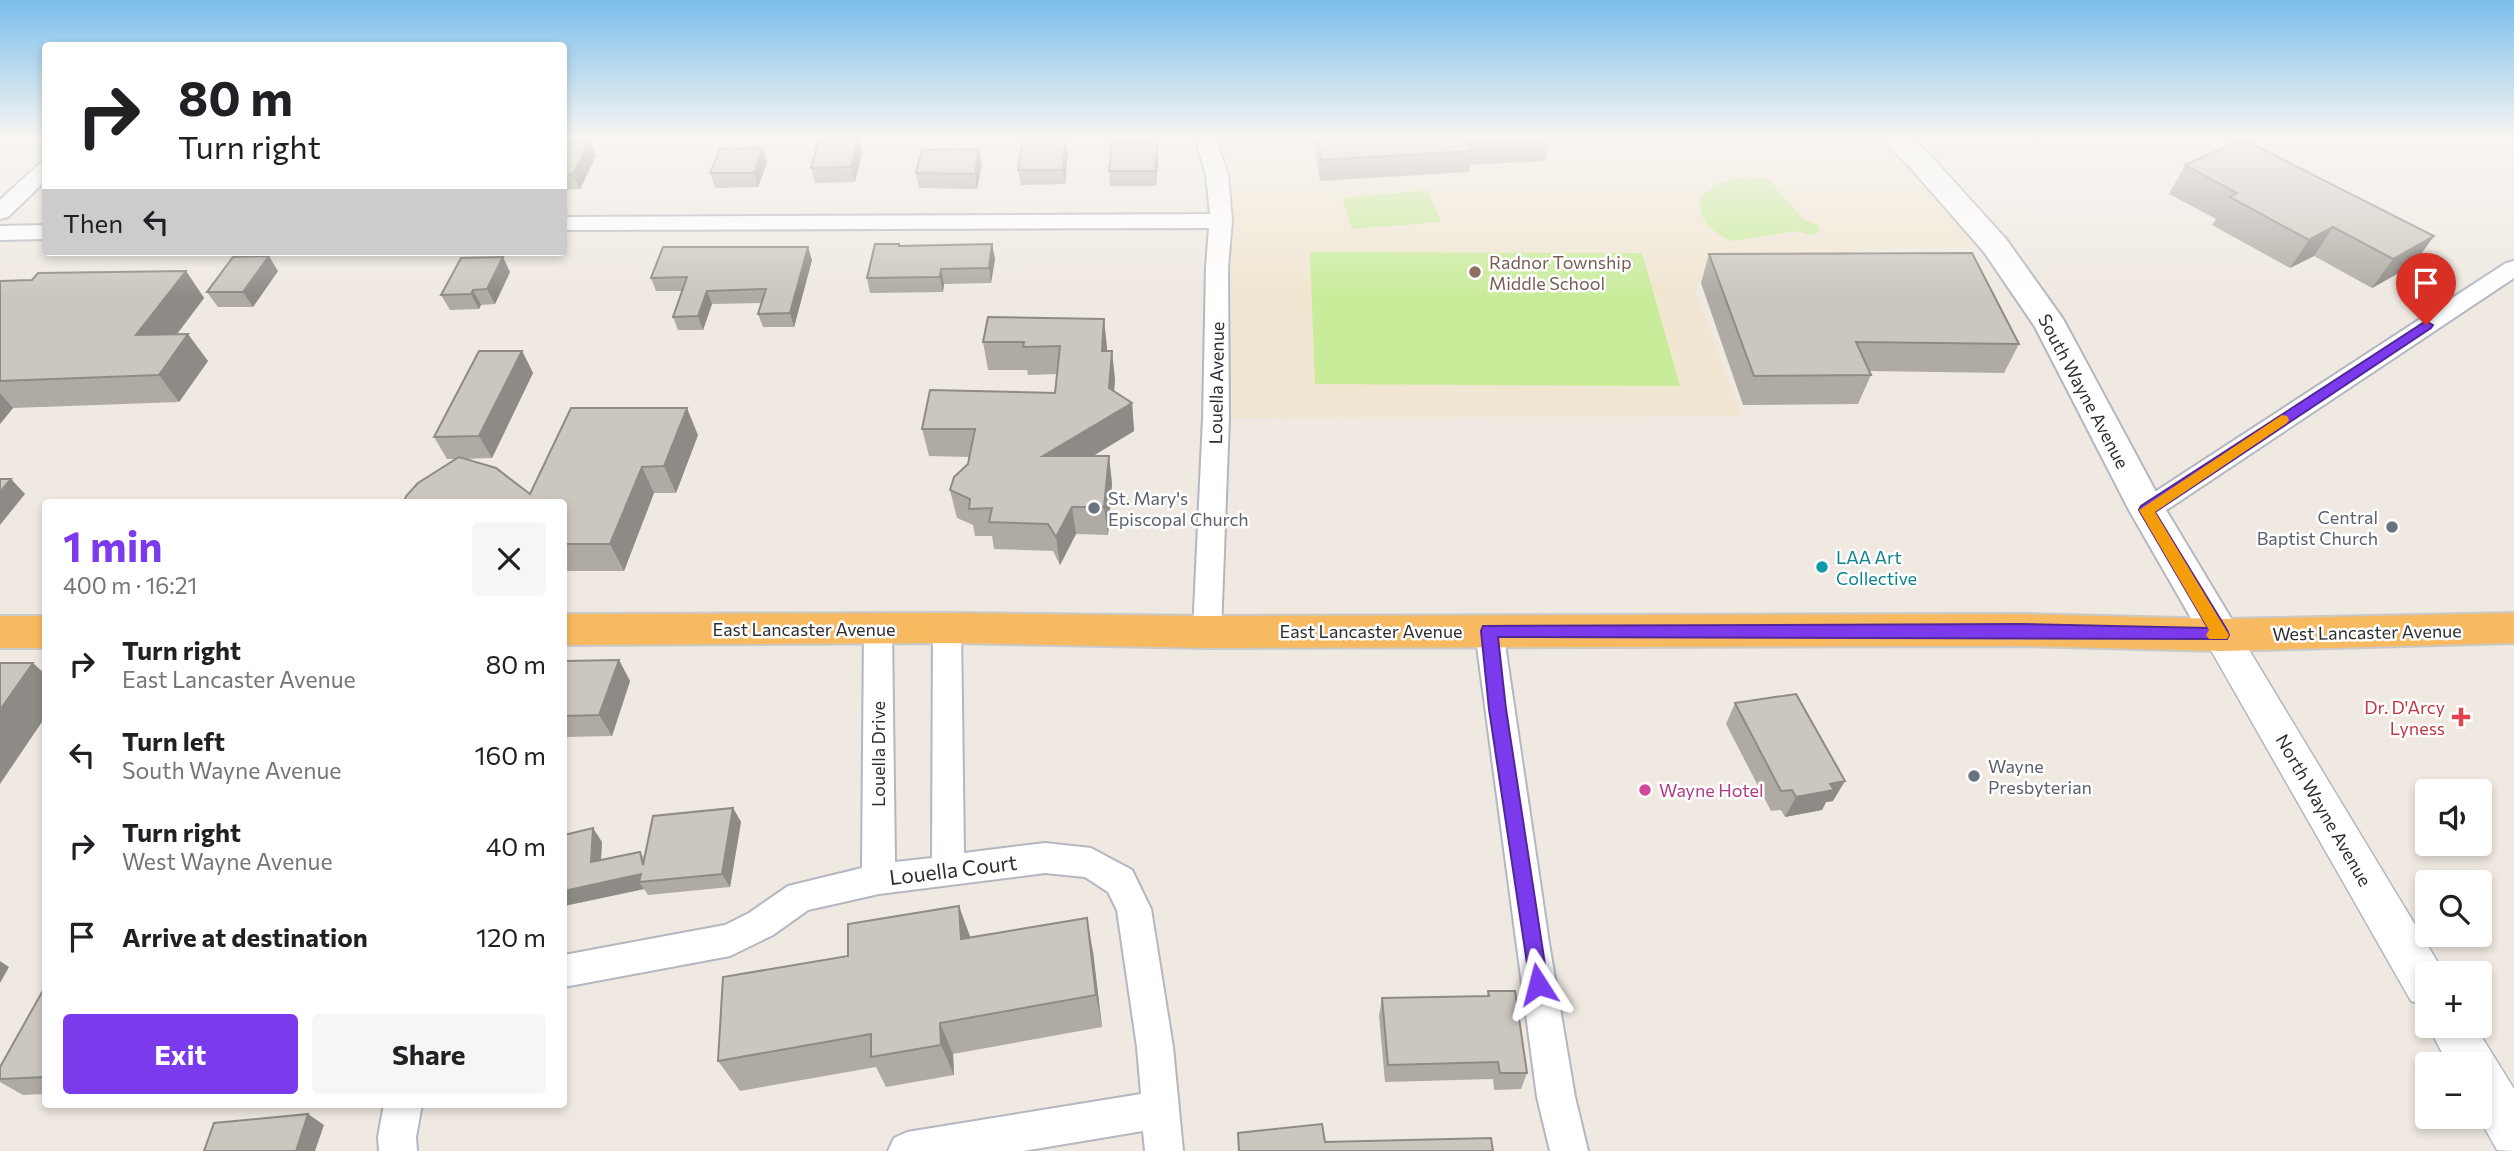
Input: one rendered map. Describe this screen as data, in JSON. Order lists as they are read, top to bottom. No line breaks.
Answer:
{"streets":{"highway":["East Lancaster Avenue","West Lancaster Avenue"],"main road":["South Wayne Avenue"],"street":["Louella Avenue","Louella Drive","North Wayne Avenue","Louella Court"]},"crossings":[["Louella Avenue","East Lancaster Avenue"],["South Wayne Avenue","East Lancaster Avenue"],["South Wayne Avenue","West Lancaster Avenue"],["South Wayne Avenue","North Wayne Avenue"],["East Lancaster Avenue","West Lancaster Avenue"],["East Lancaster Avenue","Louella Drive"],["East Lancaster Avenue","North Wayne Avenue"],["West Lancaster Avenue","North Wayne Avenue"],["Louella Drive","Louella Court"]],"places":{"other":["Radnor Township Middle School","St. Mary's Episcopal Church","Central Baptist Church","LAA Art Collective","Wayne Presbyterian","Wayne Hotel"],"health":["Dr. D'Arcy Lyness"]},"page":{"turn":["80 m","Turn right"],"then":"Then","heading":["1 min","400 m · 16:21"],"list":[{"name":"Turn right","note":"East Lancaster Avenue","value":"80 m"},{"name":"Turn left","note":"South Wayne Avenue","value":"160 m"},{"name":"Turn right","note":"West Wayne Avenue","value":"40 m"},{"name":"Arrive at destination","value":"120 m"}],"map_buttons":["+","−"],"buttons":["Exit","Share"]}}
